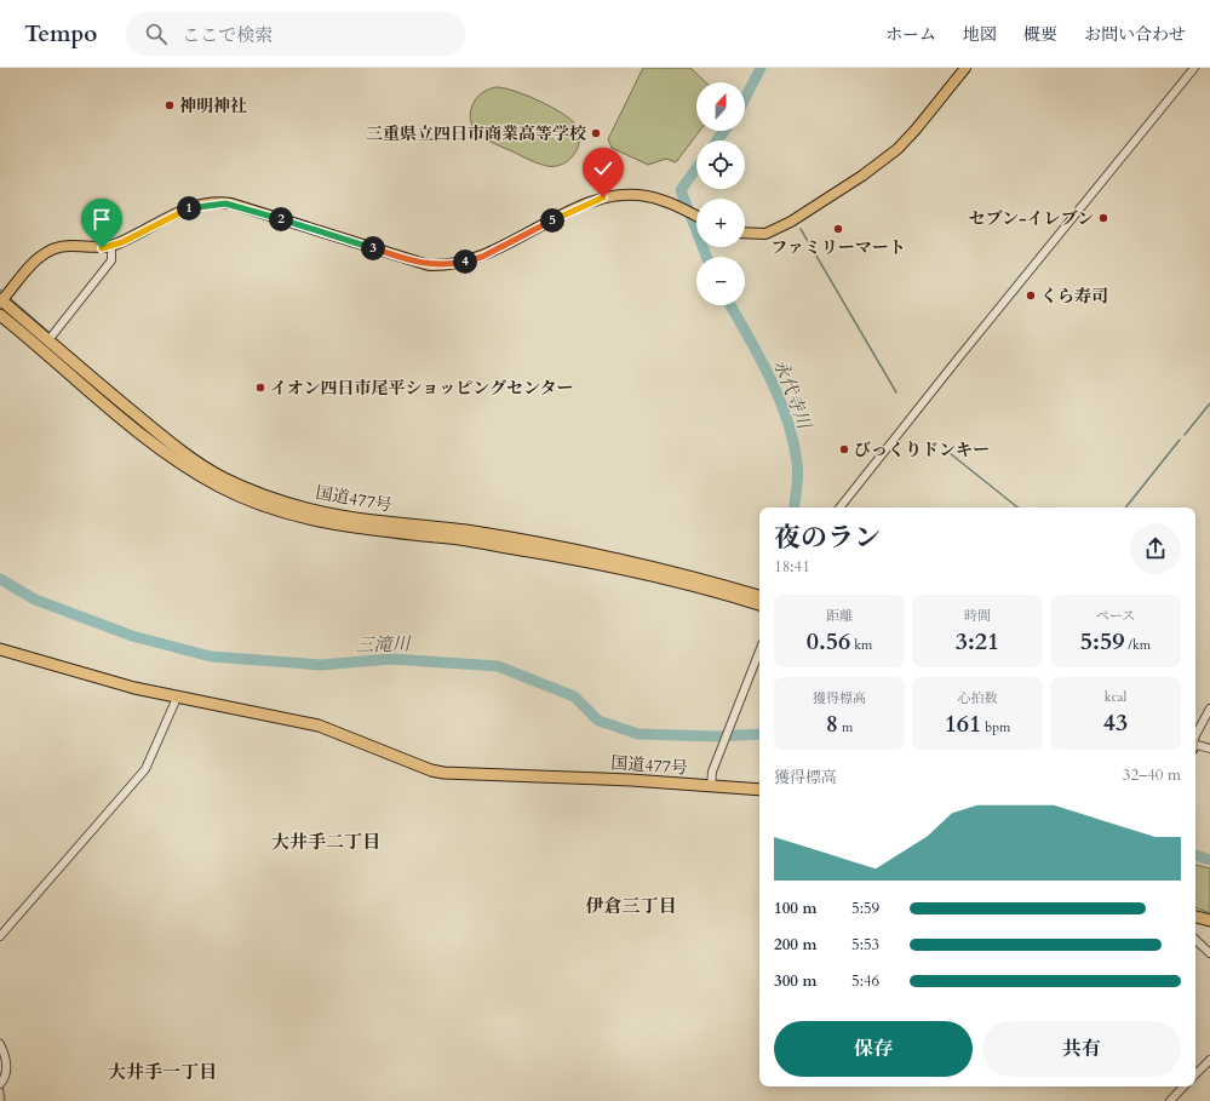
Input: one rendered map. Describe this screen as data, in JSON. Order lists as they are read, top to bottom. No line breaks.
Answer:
{"streets":{"highway":["国道477号"]},"districts":["大井手二丁目","伊倉三丁目","大井手一丁目"],"water":["永代寺川","三滝川"],"places":["神明神社","三重県立四日市商業高等学校","セブン-イレブン","ファミリーマート","くら寿司","イオン四日市尾平ショッピングセンター","びっくりドンキー"],"north":"top","page":{"header":"Tempo","search":"ここで検索","nav":["ホーム","地図","概要","お問い合わせ"],"map_buttons":["+","−"],"pins":["1","2","5","3","4"],"heading":["夜のラン","18:41"],"stats":[["距離","0.56 km"],["時間","3:21"],["ペース","5:59 /km"],["獲得標高","8 m"],["心拍数","161 bpm"],["kcal","43"]],"chart":["獲得標高","32–40 m"],"list":[{"name":"100 m","note":"5:59"},{"name":"200 m","note":"5:53"},{"name":"300 m","note":"5:46"}],"buttons":["保存","共有"]}}
